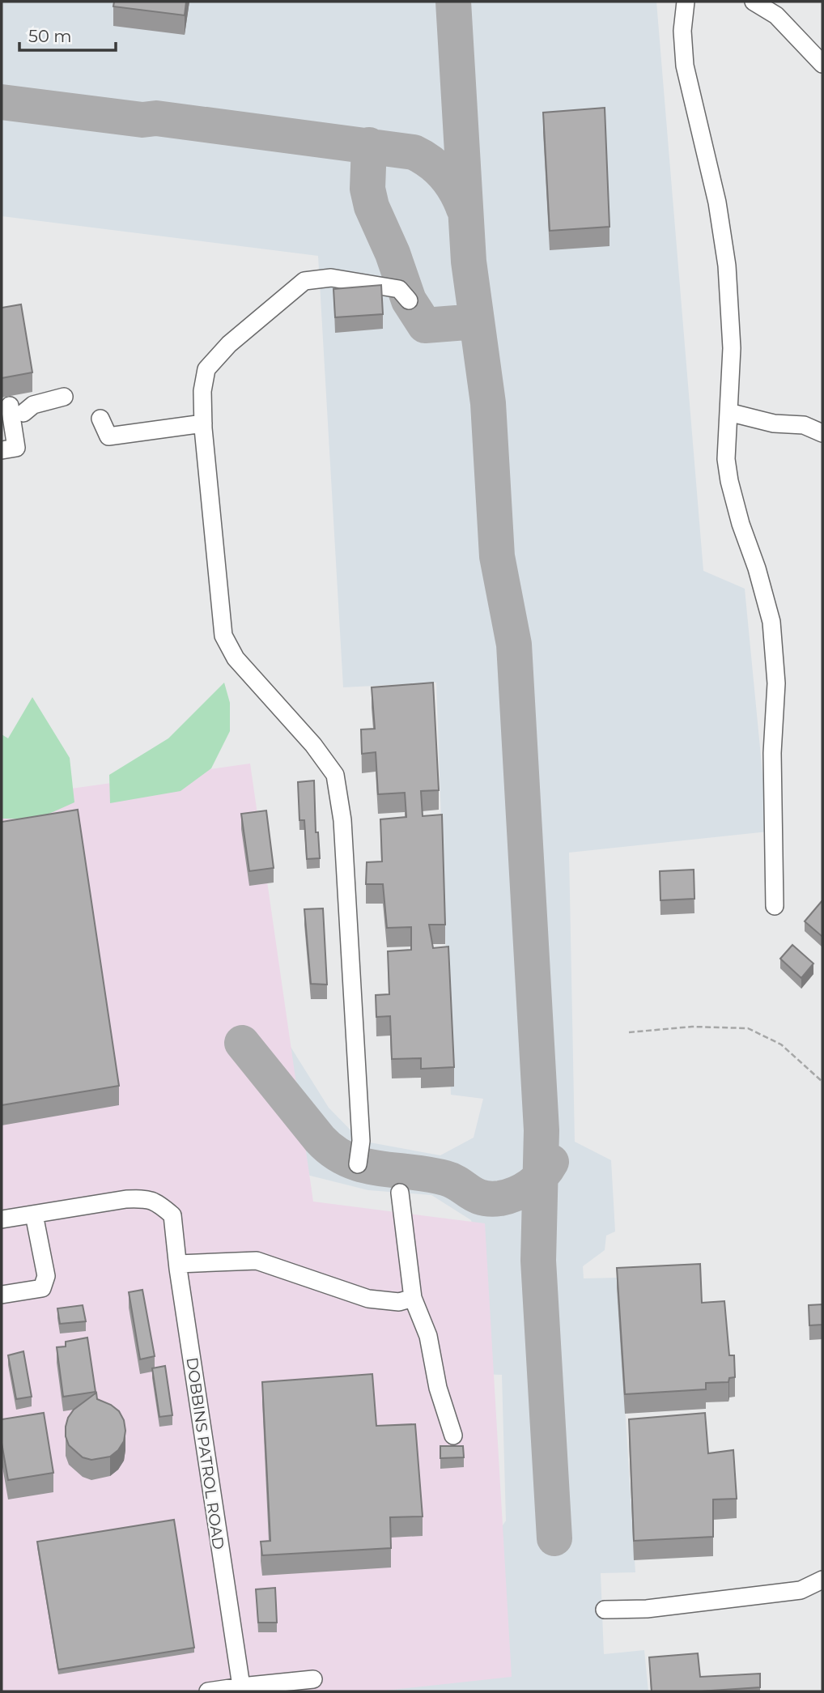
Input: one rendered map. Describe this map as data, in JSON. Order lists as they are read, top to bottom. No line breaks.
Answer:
{"streets":{"street":["DOBBINS PATROL ROAD"]},"scale_bar":"50 m"}
